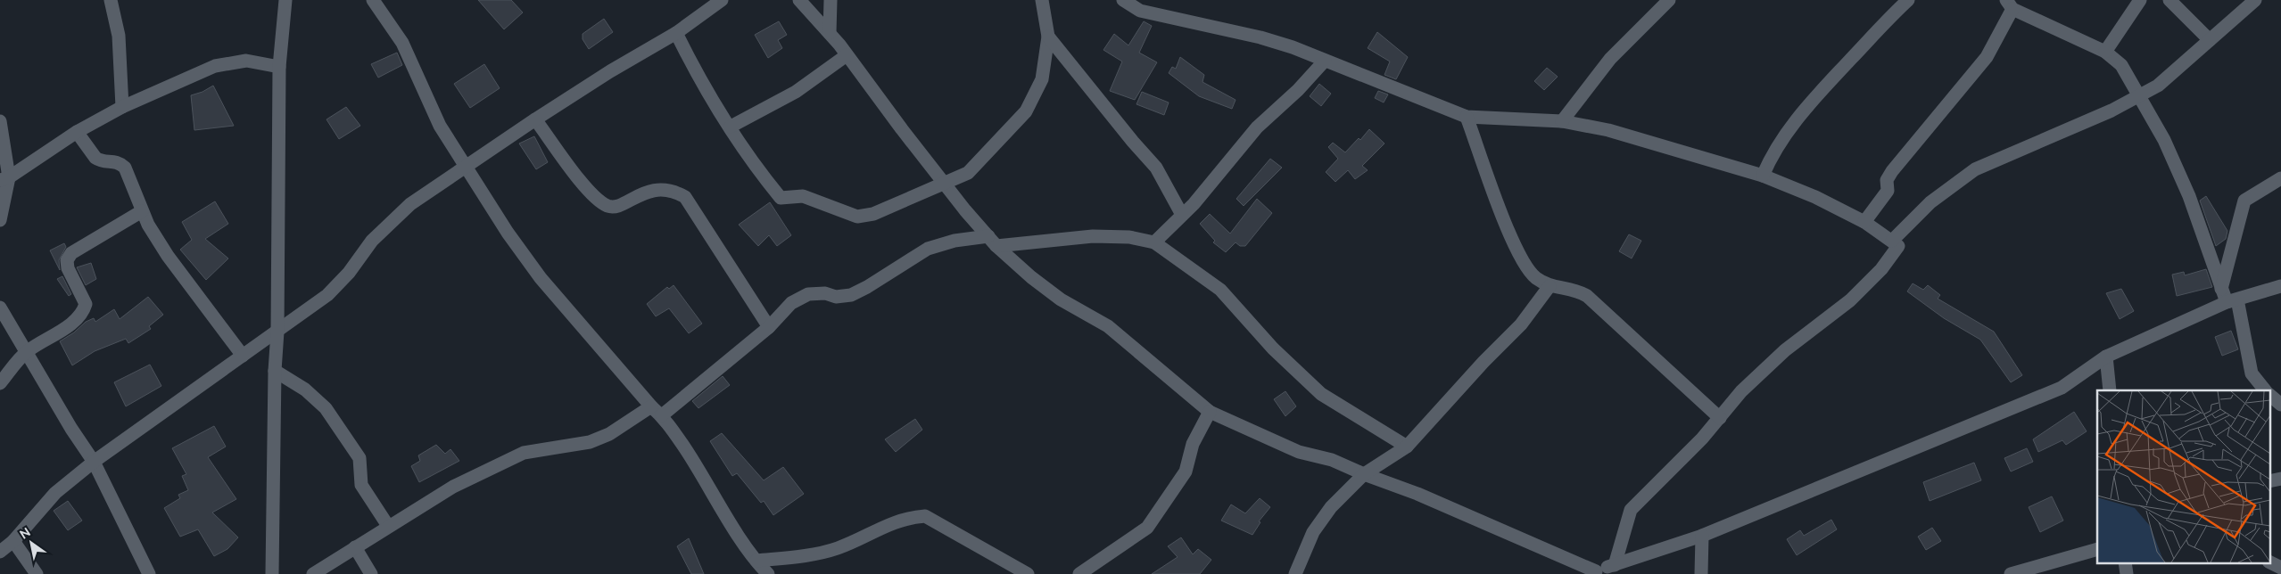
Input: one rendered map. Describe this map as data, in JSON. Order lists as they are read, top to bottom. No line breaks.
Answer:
{"north":"top left"}
